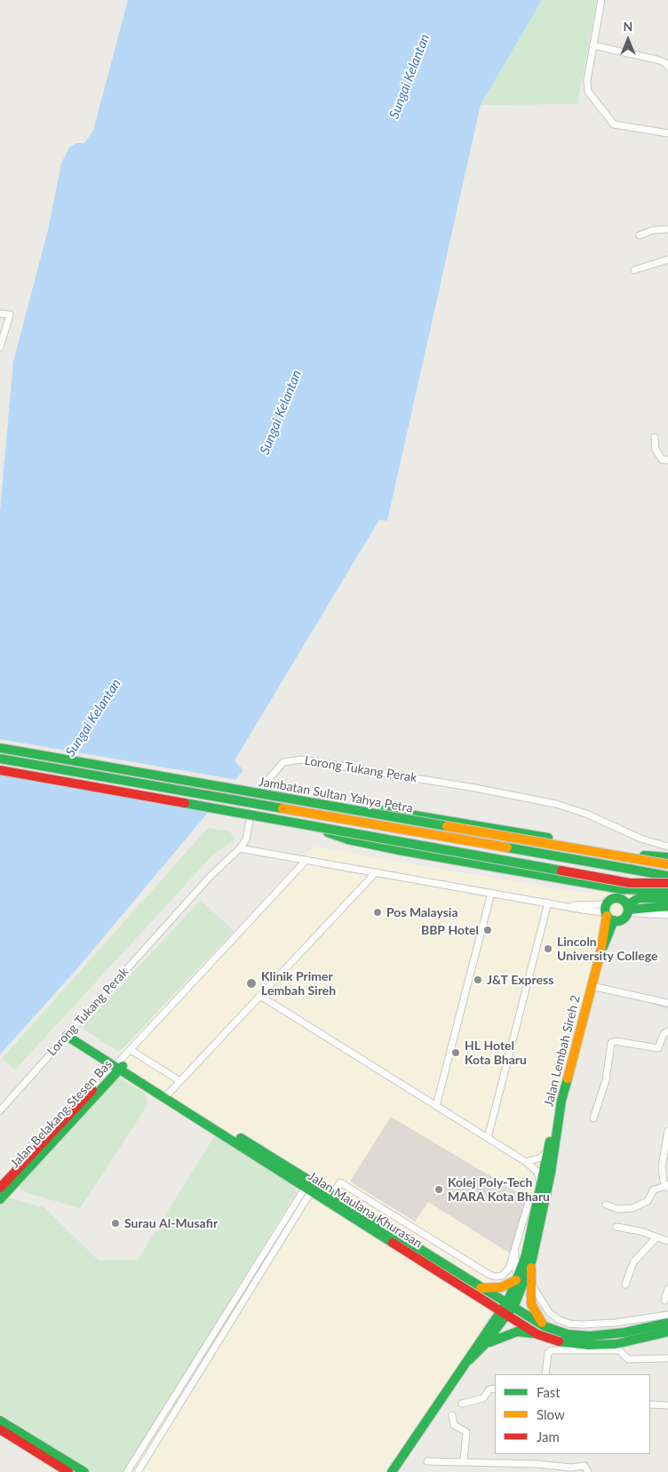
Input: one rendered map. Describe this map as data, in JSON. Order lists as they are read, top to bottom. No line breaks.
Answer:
{"streets":{"main road":["Jambatan Sultan Yahya Petra","Jalan Lembah Sireh 2","Jalan Belakang Stesen Bas","Jalan Maulana Khurasan"],"street":["Lorong Tukang Perak"]},"water":["Sungai Kelantan"],"places":["Pos Malaysia","BBP Hotel","Lincoln University College","J&T Express","Klinik Primer Lembah Sireh","HL Hotel Kota Bharu","Kolej Poly-Tech MARA Kota Bharu","Surau Al-Musafir"],"legend":["Fast","Slow","Jam"],"north":"top"}
